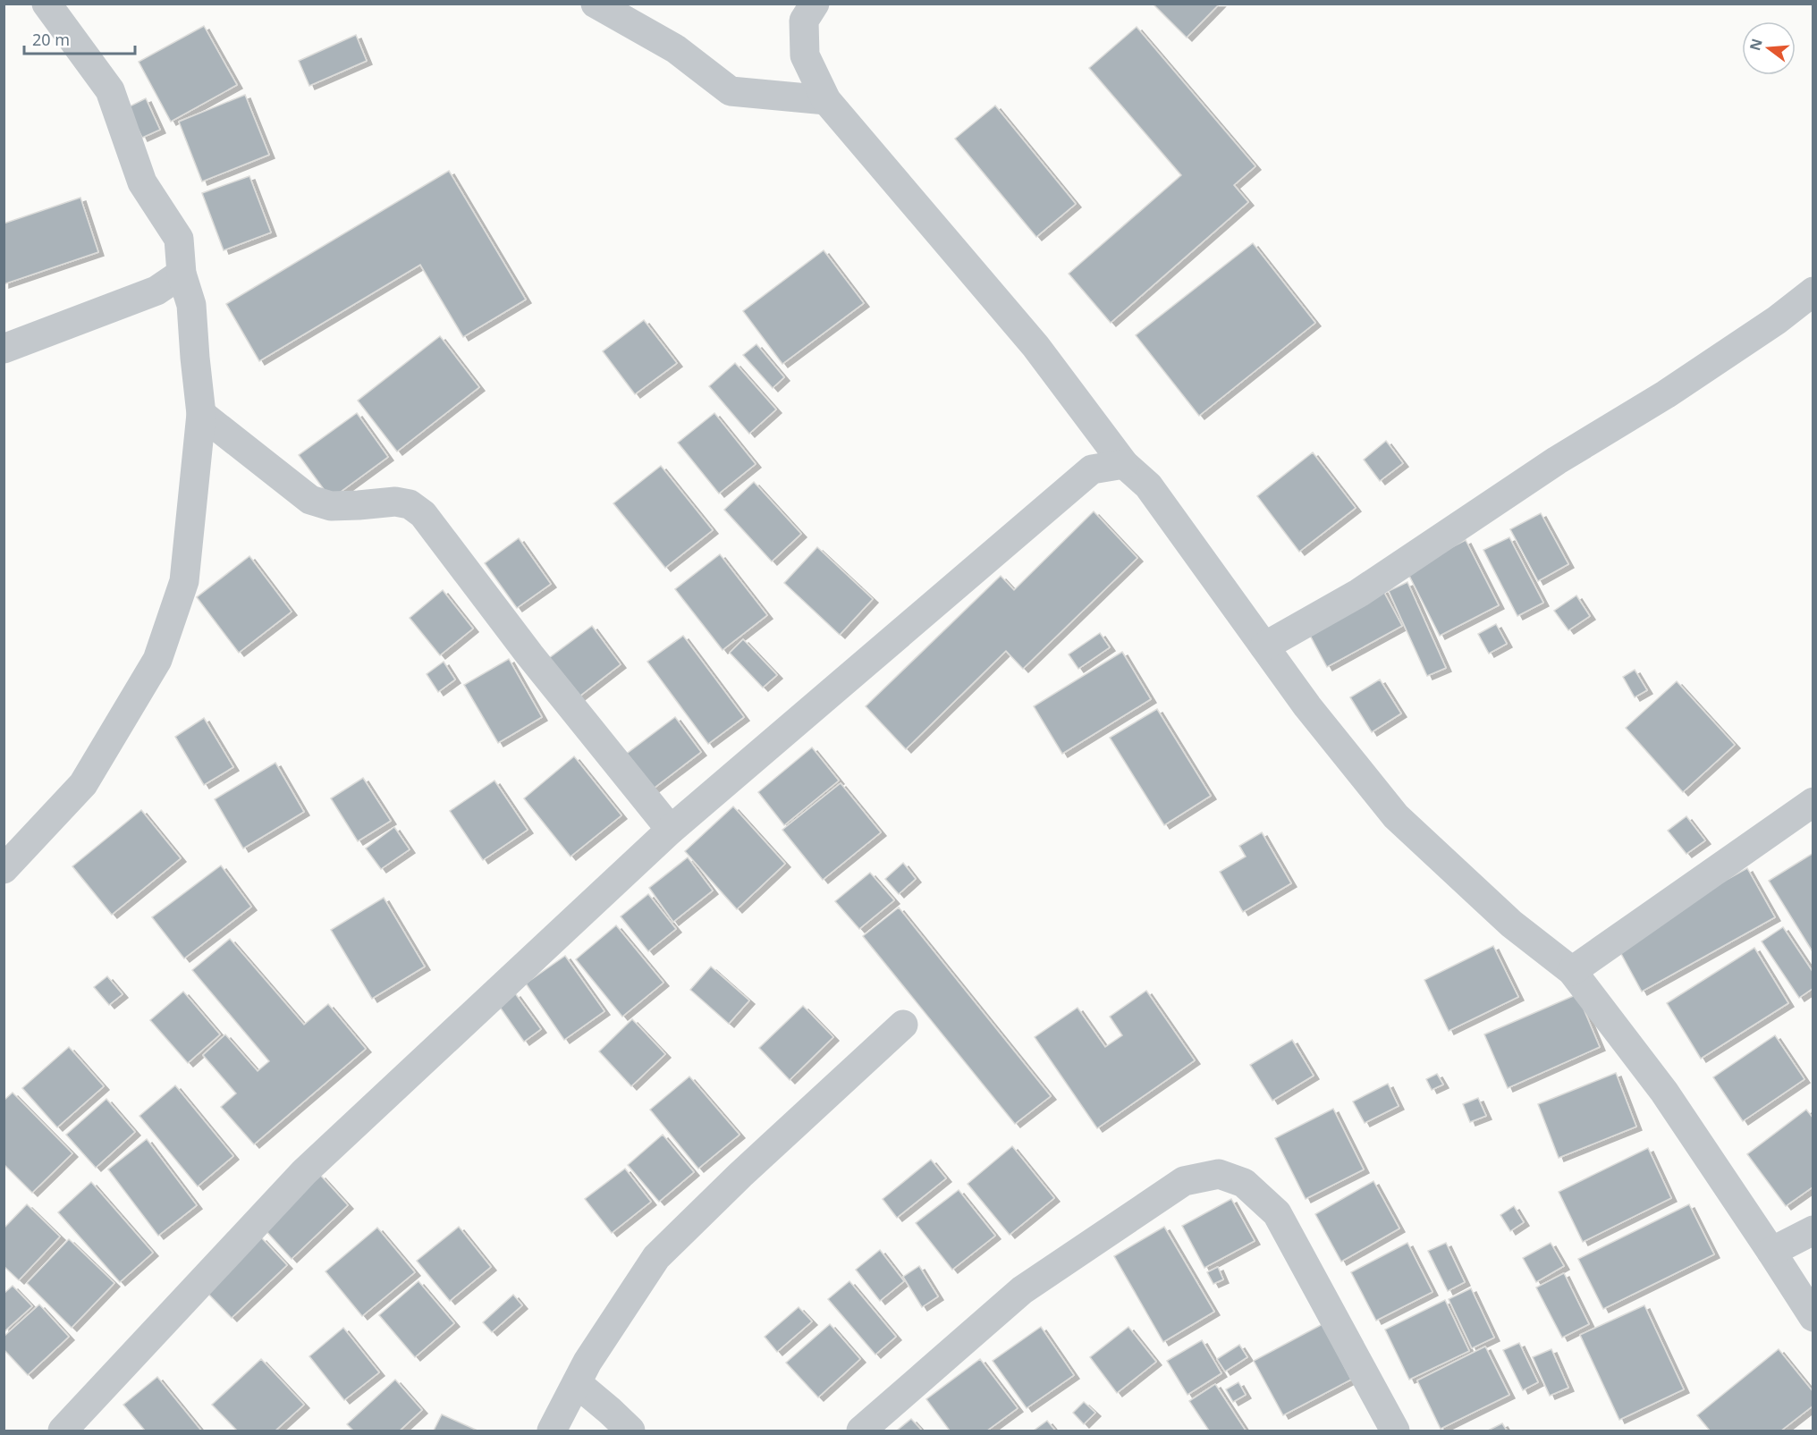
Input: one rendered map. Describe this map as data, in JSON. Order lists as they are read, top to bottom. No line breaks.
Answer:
{"scale_bar":"20 m","north":"left"}
